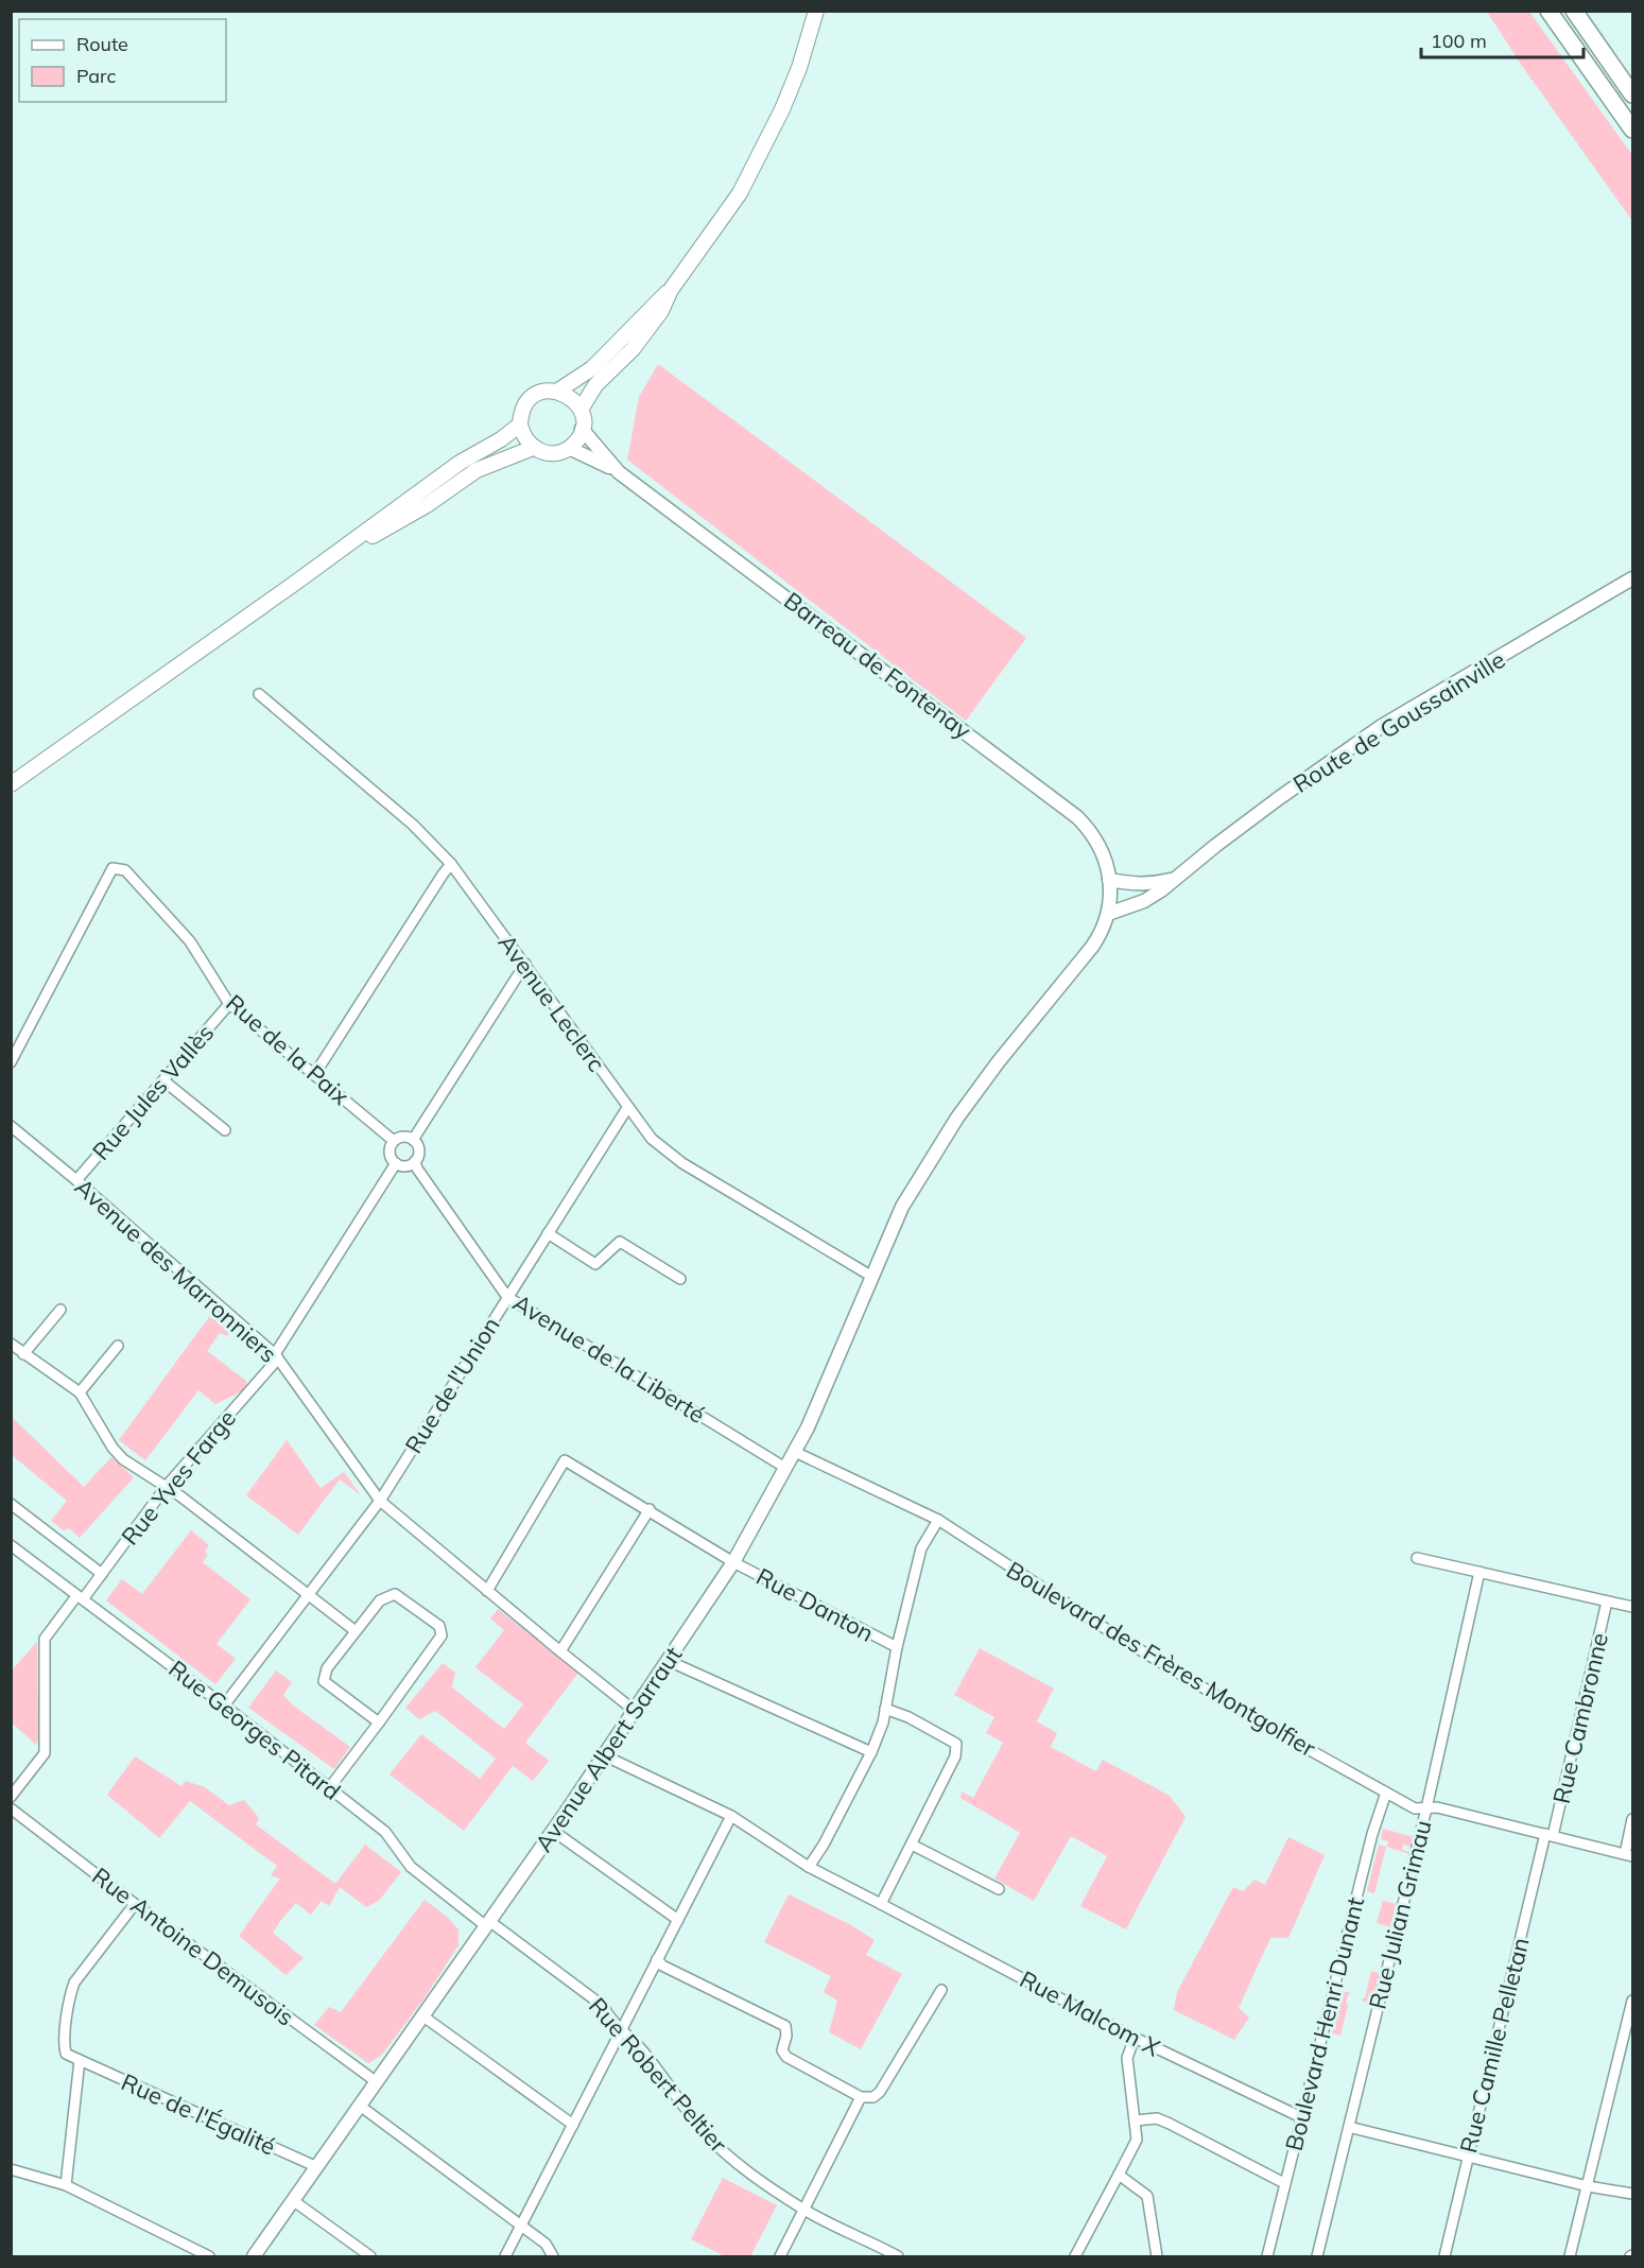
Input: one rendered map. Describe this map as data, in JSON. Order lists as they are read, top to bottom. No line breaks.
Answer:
{"streets":{"street":["Barreau de Fontenay","Route de Goussainville","Avenue Leclerc","Rue de la Paix","Rue Jules Vallès","Avenue des Marronniers","Avenue de la Liberté","Rue de l'Union","Rue Yves Farge","Rue Danton","Boulevard des Frères Montgolfier","Rue Cambronne","Rue Georges Pitard","Avenue Albert Sarraut","Rue Julian Grimau","Rue Antoine Demusois","Rue Malcom X","Boulevard Henri Dunant","Rue Camille Pelletan","Rue Robert Peltier","Rue de l'Égalité"]},"crossings":[["Route de Goussainville","Avenue Albert Sarraut"],["Avenue Leclerc","Rue de l'Union"],["Avenue Leclerc","Avenue Albert Sarraut"],["Rue de la Paix","Rue Jules Vallès"],["Rue de la Paix","Avenue de la Liberté"],["Rue de la Paix","Rue Yves Farge"],["Rue Jules Vallès","Avenue des Marronniers"],["Avenue des Marronniers","Rue de l'Union"],["Avenue des Marronniers","Rue Yves Farge"],["Avenue des Marronniers","Rue Danton"],["Avenue des Marronniers","Avenue Albert Sarraut"],["Avenue de la Liberté","Rue de l'Union"],["Avenue de la Liberté","Rue Yves Farge"],["Avenue de la Liberté","Avenue Albert Sarraut"],["Rue de l'Union","Rue Georges Pitard"],["Rue Yves Farge","Rue Georges Pitard"],["Rue Danton","Avenue Albert Sarraut"],["Boulevard des Frères Montgolfier","Rue Cambronne"],["Boulevard des Frères Montgolfier","Avenue Albert Sarraut"],["Boulevard des Frères Montgolfier","Rue Julian Grimau"],["Boulevard des Frères Montgolfier","Boulevard Henri Dunant"],["Boulevard des Frères Montgolfier","Rue Camille Pelletan"],["Rue Cambronne","Rue Camille Pelletan"],["Rue Georges Pitard","Avenue Albert Sarraut"],["Rue Georges Pitard","Rue Robert Peltier"],["Avenue Albert Sarraut","Rue Antoine Demusois"],["Avenue Albert Sarraut","Rue Malcom X"],["Avenue Albert Sarraut","Rue Robert Peltier"],["Avenue Albert Sarraut","Rue de l'Égalité"],["Rue Malcom X","Boulevard Henri Dunant"]],"legend":["Route","Parc"],"scale_bar":"100 m"}
